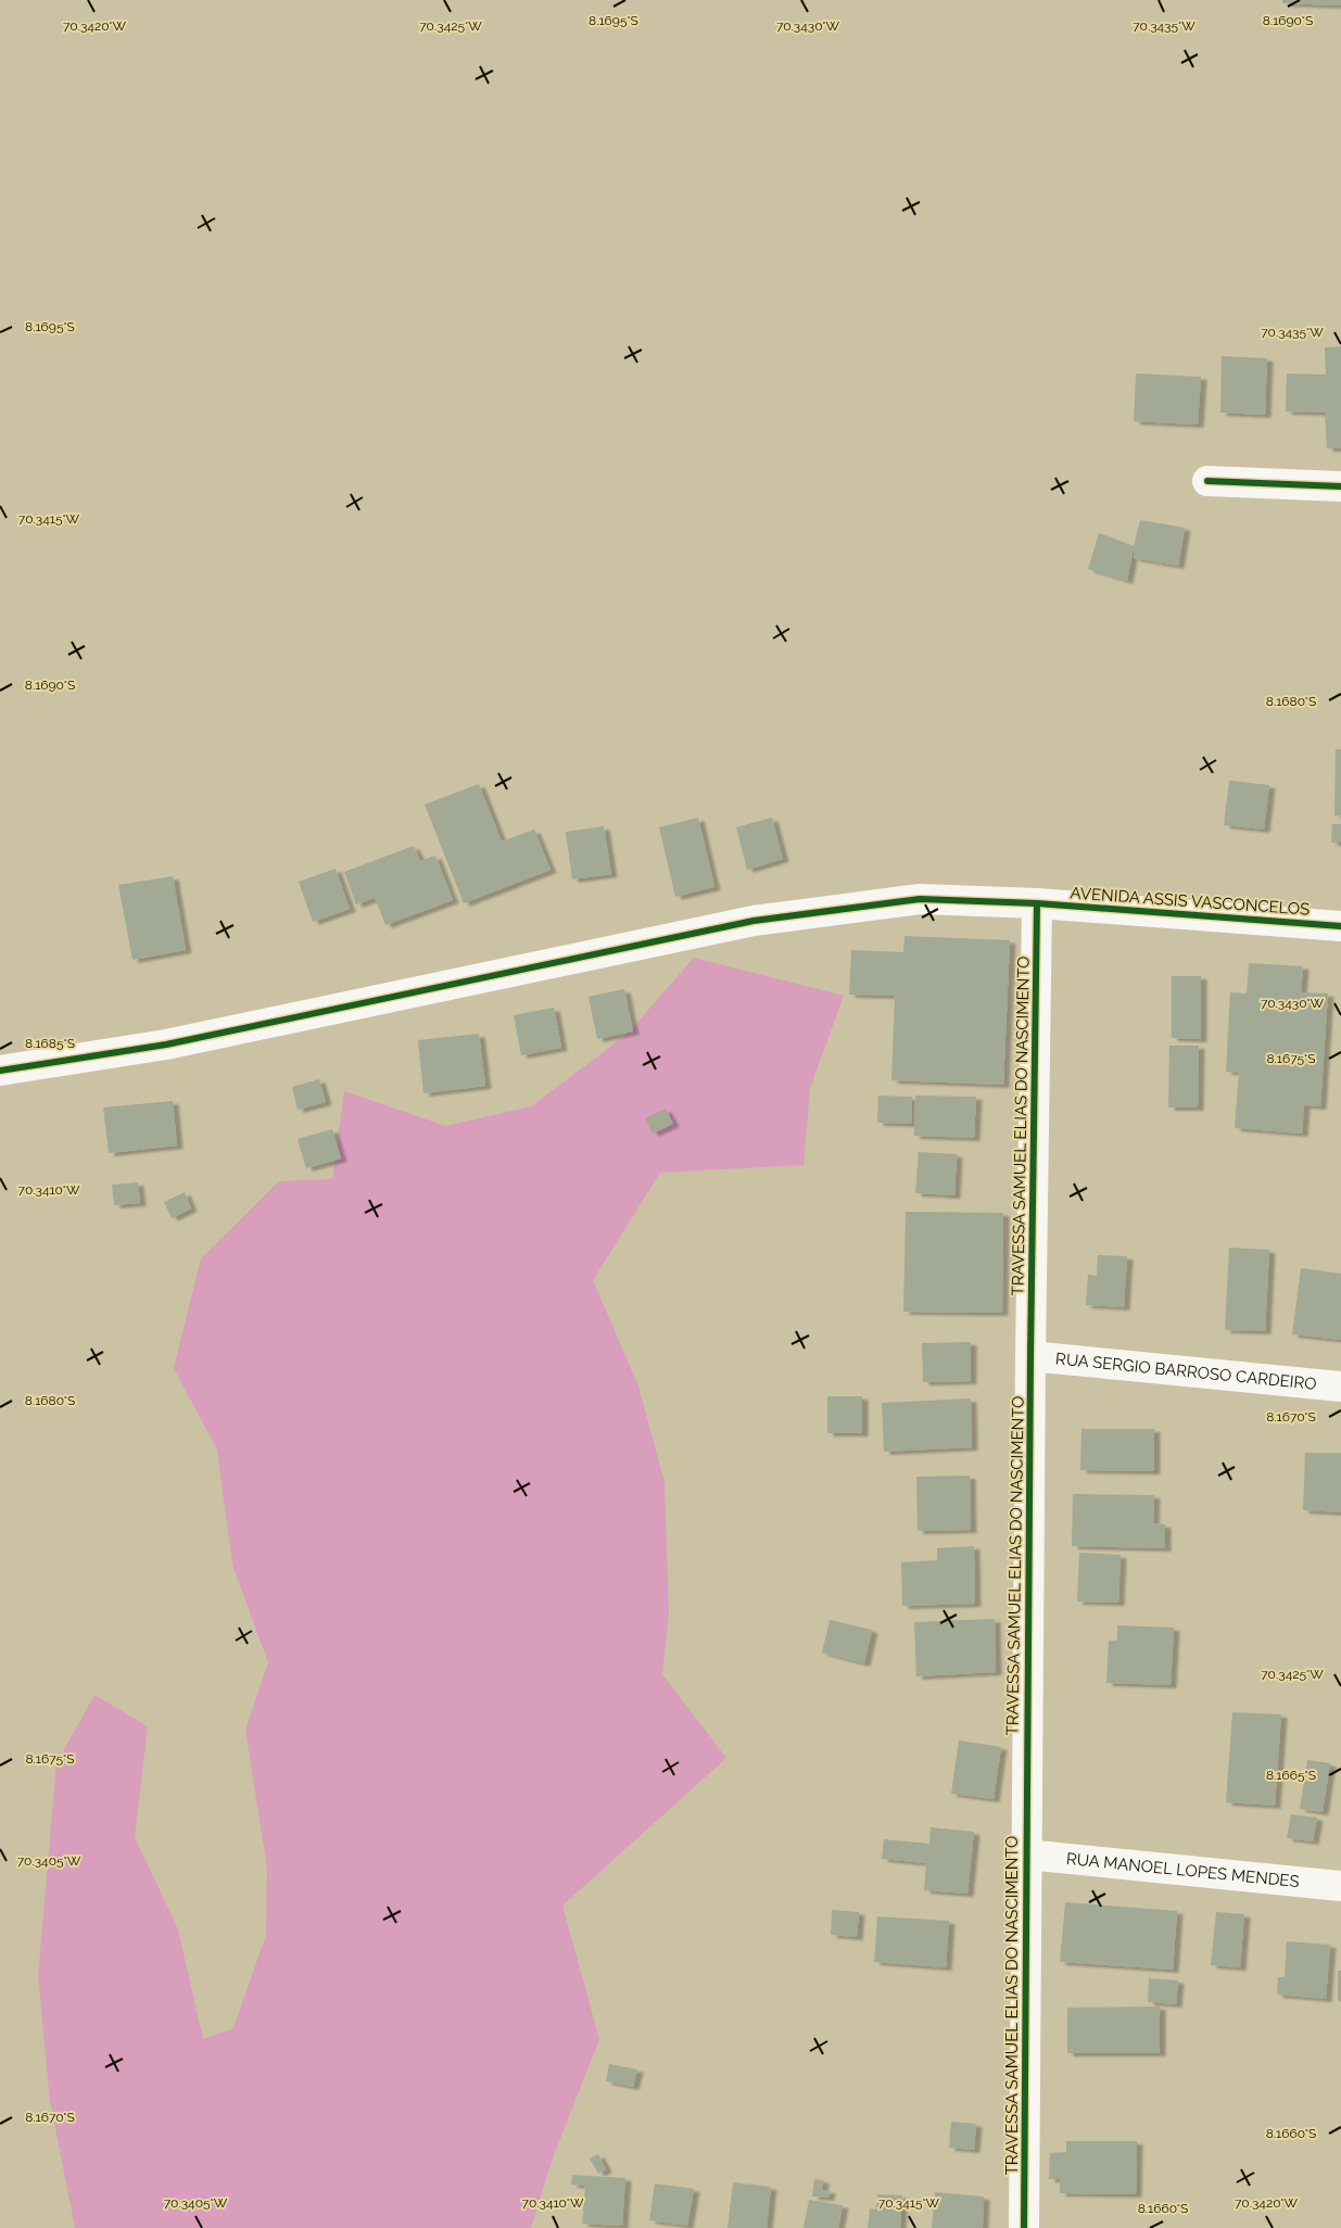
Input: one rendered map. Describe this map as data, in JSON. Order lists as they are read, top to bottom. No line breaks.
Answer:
{"streets":{"street":["AVENIDA ASSIS VASCONCELOS","TRAVESSA SAMUEL ELIAS DO NASCIMENTO","RUA SERGIO BARROSO CARDEIRO","RUA MANOEL LOPES MENDES"]},"crossings":[["AVENIDA ASSIS VASCONCELOS","TRAVESSA SAMUEL ELIAS DO NASCIMENTO"],["TRAVESSA SAMUEL ELIAS DO NASCIMENTO","RUA SERGIO BARROSO CARDEIRO"],["TRAVESSA SAMUEL ELIAS DO NASCIMENTO","RUA MANOEL LOPES MENDES"]],"coordinates":["8.1695°S","8.1690°S","70.3420°W","70.3425°W","70.3430°W","70.3435°W","70.3415°W","8.1680°S","8.1685°S","8.1675°S","70.3410°W","8.1670°S","8.1665°S","70.3405°W","8.1660°S"]}
